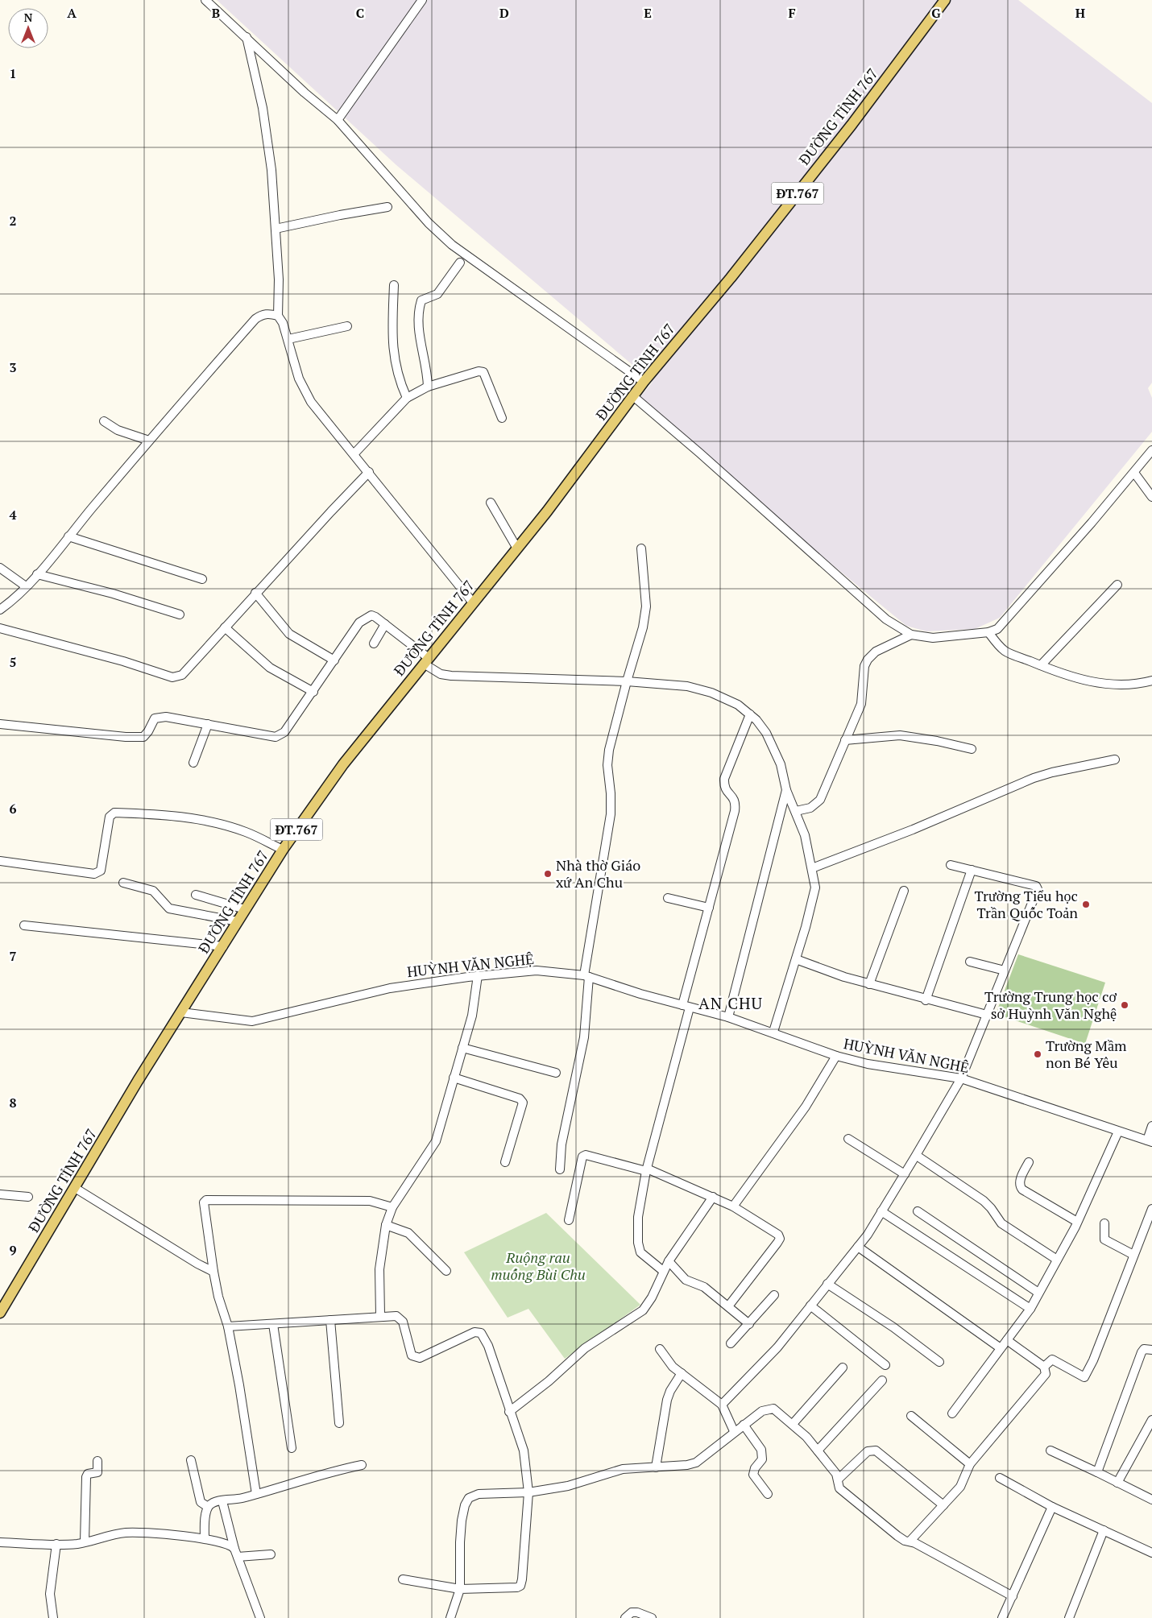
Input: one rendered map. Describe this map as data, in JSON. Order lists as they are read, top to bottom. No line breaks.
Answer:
{"streets":{"main road":["ĐƯỜNG TỈNH 767","ĐT.767"],"street":["HUỲNH VĂN NGHỆ"]},"crossings":[["ĐƯỜNG TỈNH 767","HUỲNH VĂN NGHỆ"]],"districts":["AN CHU"],"parks":["Ruộng rau muống Bùi Chu"],"places":["Nhà thờ Giáo xứ An Chu","Trường Tiểu học Trần Quốc Toản","Trường Trung học cơ sở Huỳnh Văn Nghệ","Trường Mầm non Bé Yêu"],"north":"top","grid":{"columns":["A","B","C","D","E","F","G","H"],"rows":["1","2","3","4","5","6","7","8","9"]}}
